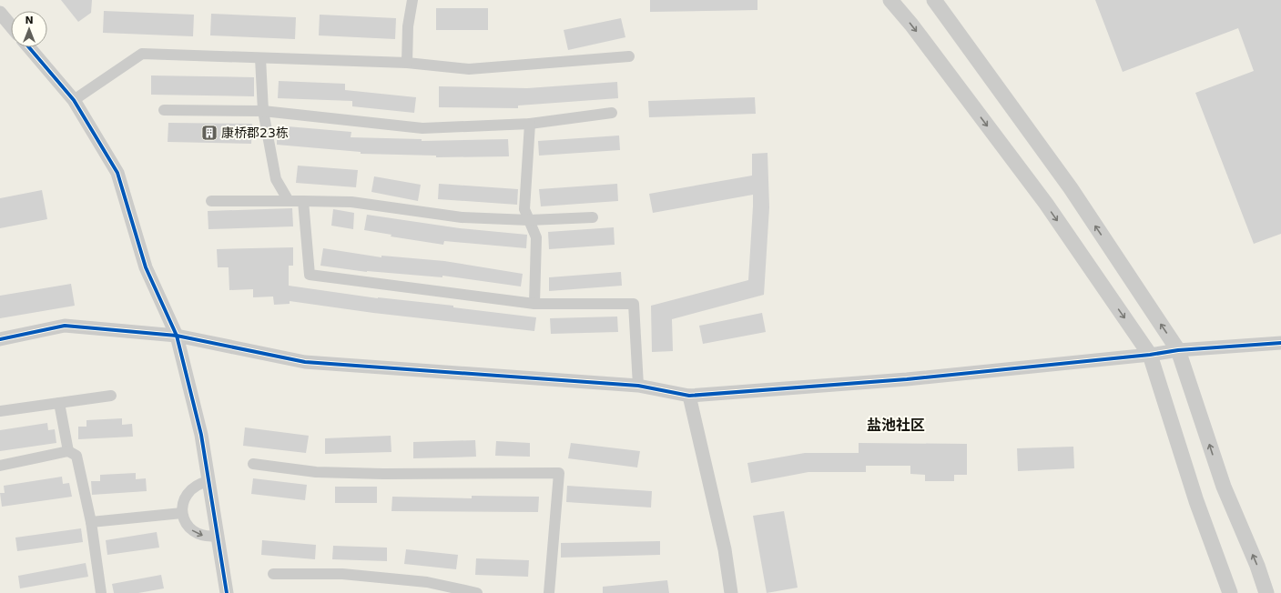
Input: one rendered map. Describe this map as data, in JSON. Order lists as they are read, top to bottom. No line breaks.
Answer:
{"districts":["盐池社区"],"places":{"building":["康桥郡23栋"]},"north":"top"}
